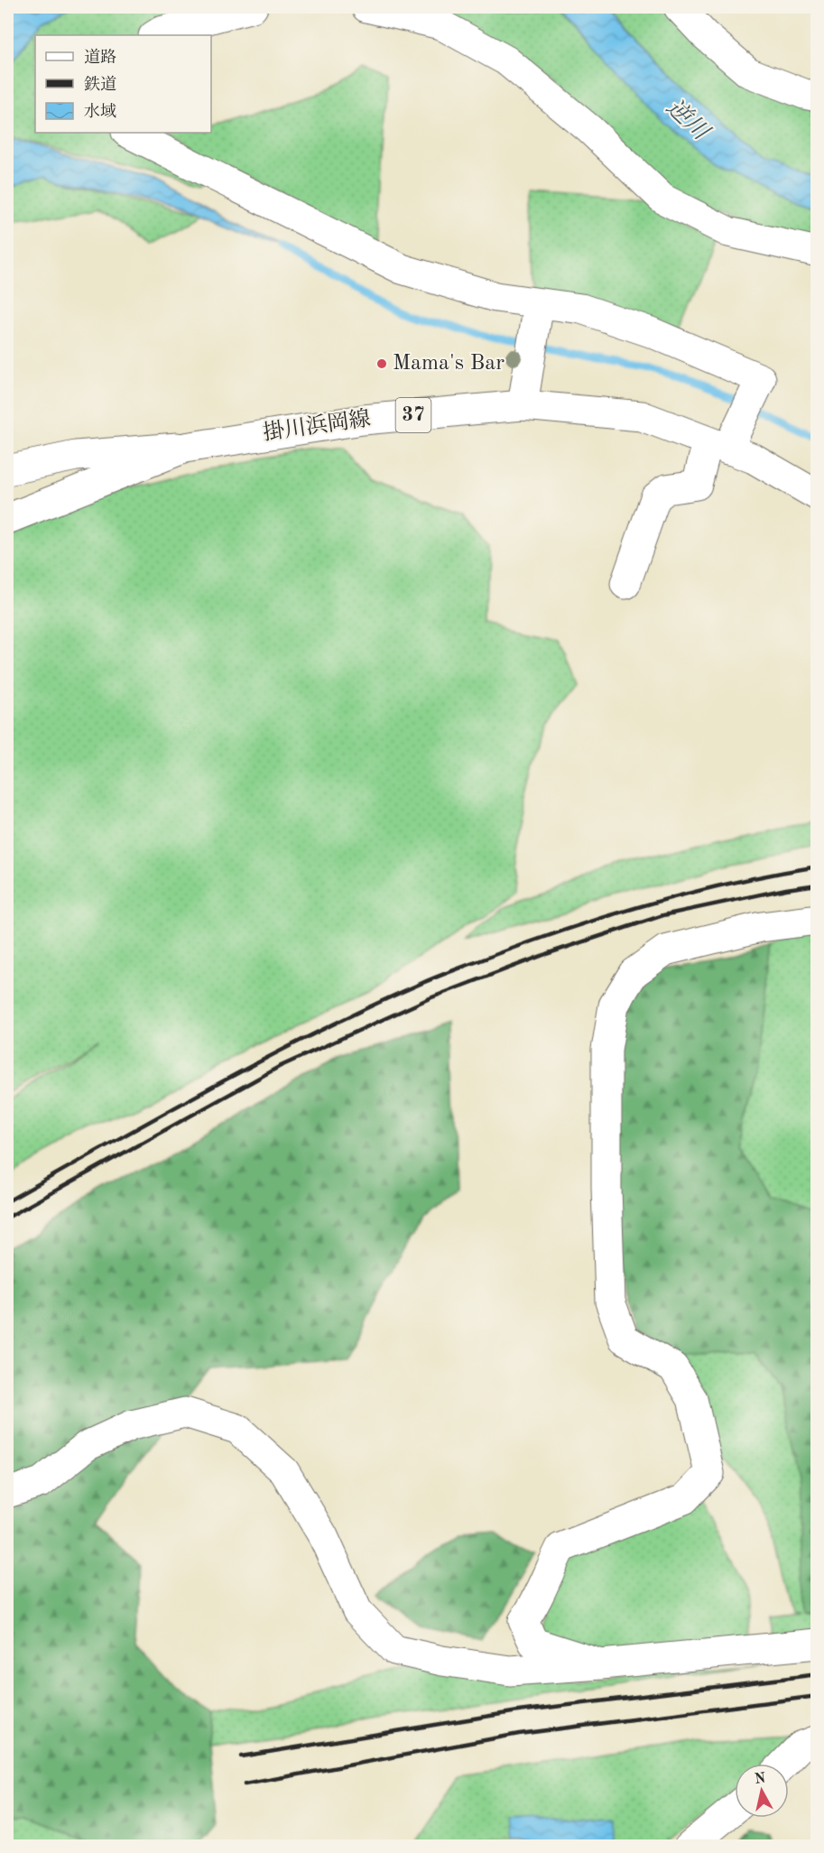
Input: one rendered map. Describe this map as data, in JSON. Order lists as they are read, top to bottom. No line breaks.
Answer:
{"streets":{"street":["37","掛川浜岡線"]},"water":["逆川"],"places":["Mama's Bar"],"legend":["道路","鉄道","水域"],"north":"top"}
